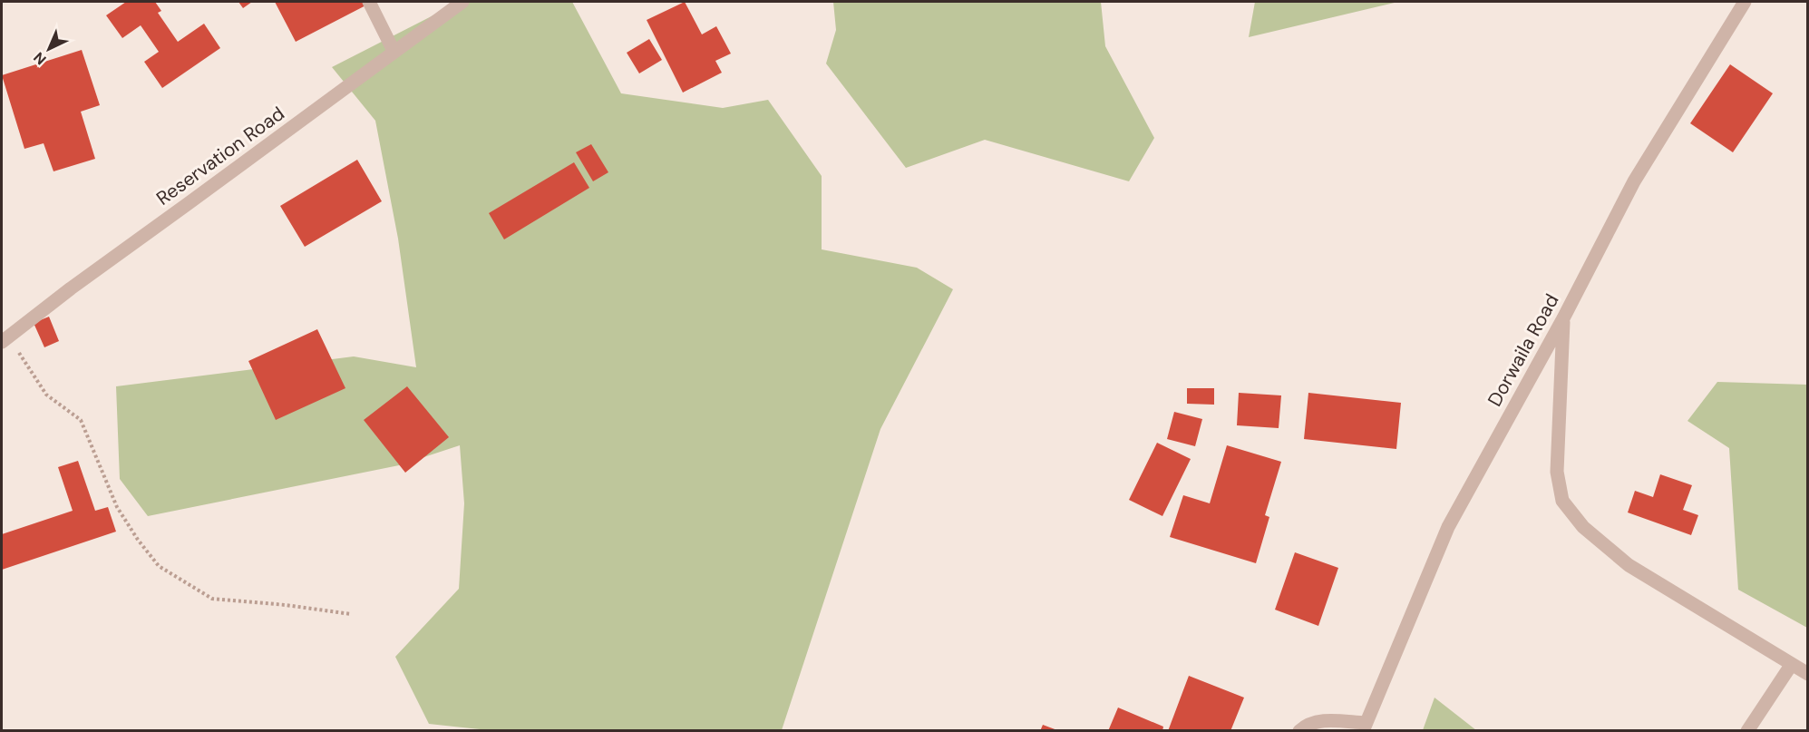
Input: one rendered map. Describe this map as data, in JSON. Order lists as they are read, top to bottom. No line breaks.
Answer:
{"streets":{"street":["Reservation Road","Dorwaila Road"]},"north":"bottom left"}
